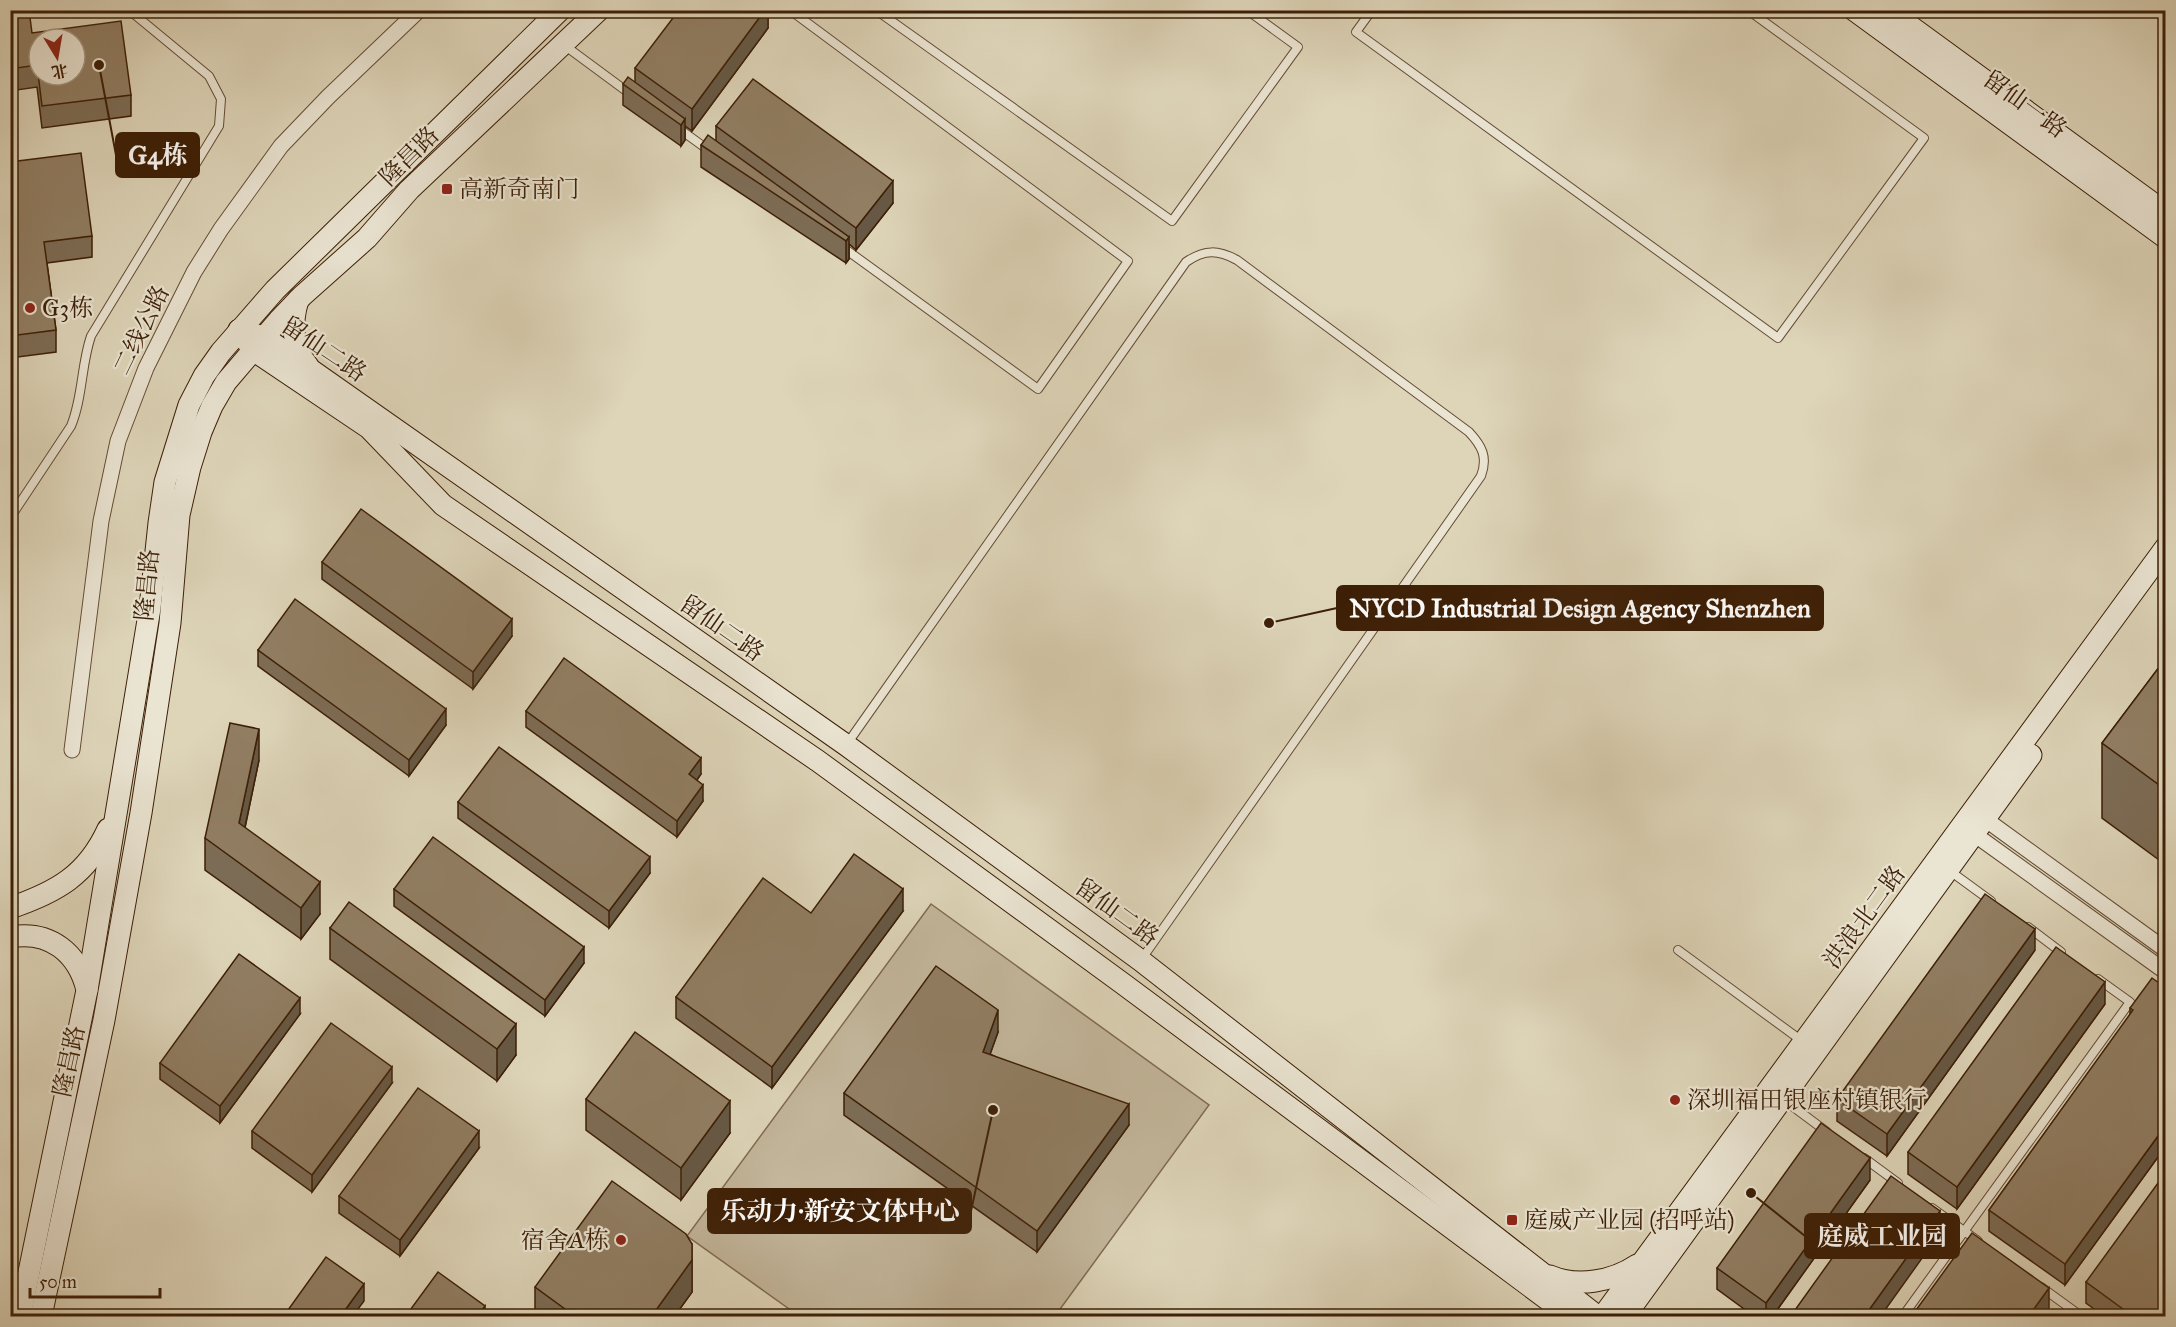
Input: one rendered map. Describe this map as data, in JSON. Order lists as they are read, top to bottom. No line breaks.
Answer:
{"streets":{"street":["留仙一路","隆昌路","二线公路","留仙二路","洪浪北二路"]},"crossings":[["隆昌路","留仙二路"]],"places":{"other":["G4栋","G3栋","NYCD Industrial Design Agency Shenzhen","深圳福田银座村镇银行","乐动力·新安文体中心","庭威工业园","宿舍A栋"],"transit":["高新奇南门","庭威产业园 (招呼站)"]},"scale_bar":"50 m","north":"bottom"}
